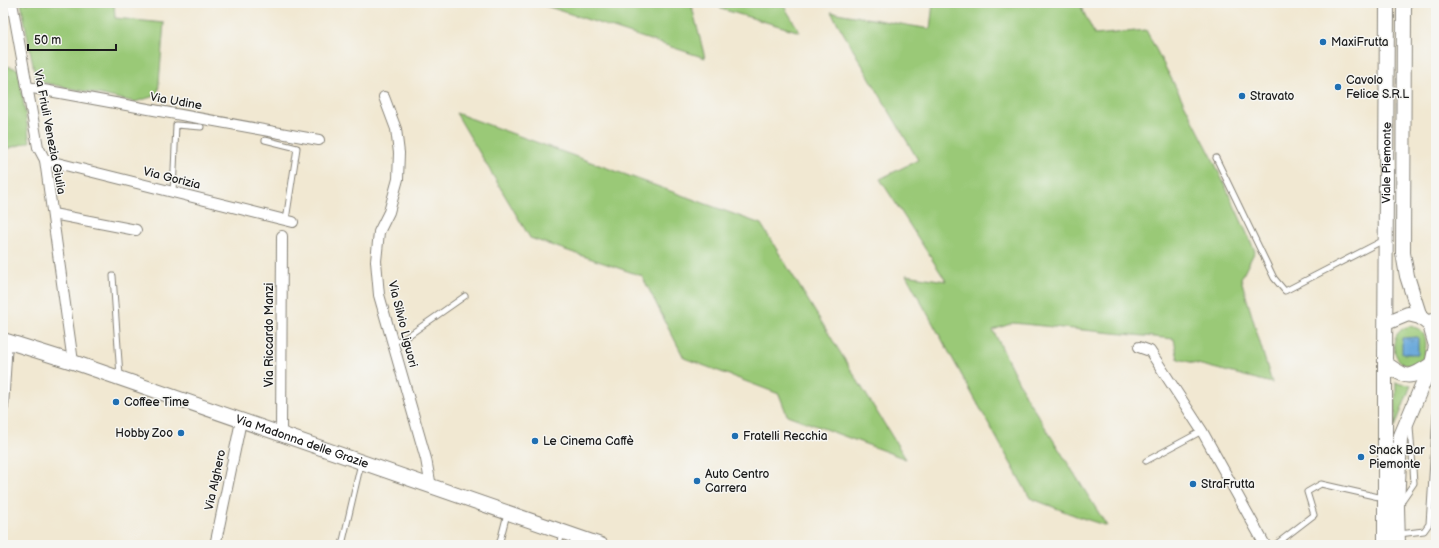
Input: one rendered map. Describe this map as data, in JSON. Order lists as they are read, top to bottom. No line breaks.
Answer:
{"streets":{"street":["Via Udine","Via Friuli Venezia Giulia","Viale Piemonte","Via Gorizia","Via Silvio Liguori","Via Riccardo Manzi","Via Madonna delle Grazie","Via Alghero"]},"crossings":[["Via Udine","Via Friuli Venezia Giulia"],["Via Friuli Venezia Giulia","Via Gorizia"],["Via Friuli Venezia Giulia","Via Madonna delle Grazie"],["Via Silvio Liguori","Via Madonna delle Grazie"],["Via Riccardo Manzi","Via Madonna delle Grazie"],["Via Madonna delle Grazie","Via Alghero"]],"places":["MaxiFrutta","Cavolo Felice S.R.L","Stravato","Coffee Time","Hobby Zoo","Fratelli Recchia","Le Cinema Caffè","Snack Bar Piemonte","Auto Centro Carrera","StraFrutta"],"scale_bar":"50 m"}
